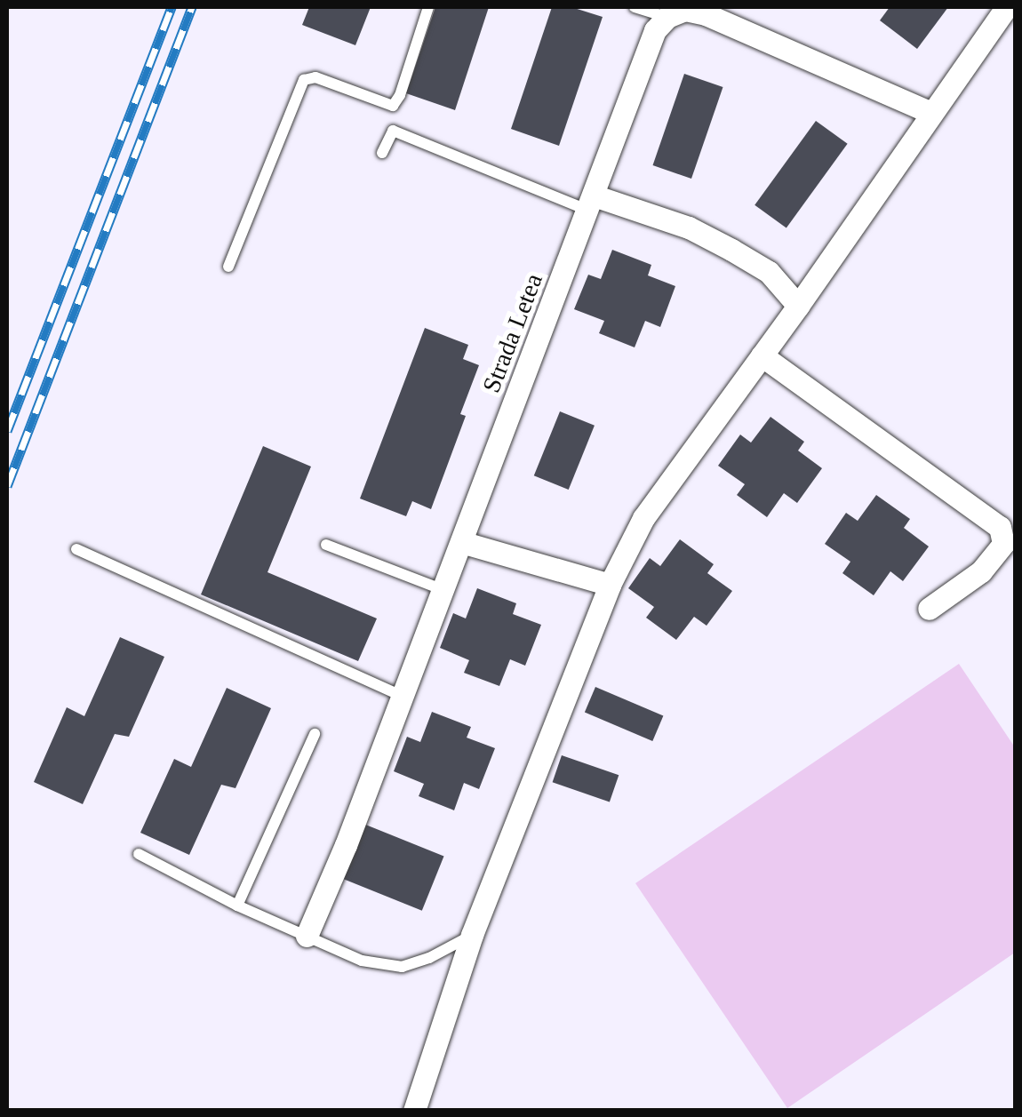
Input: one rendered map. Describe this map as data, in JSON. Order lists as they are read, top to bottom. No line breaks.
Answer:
{"streets":{"street":["Strada Letea"]}}
